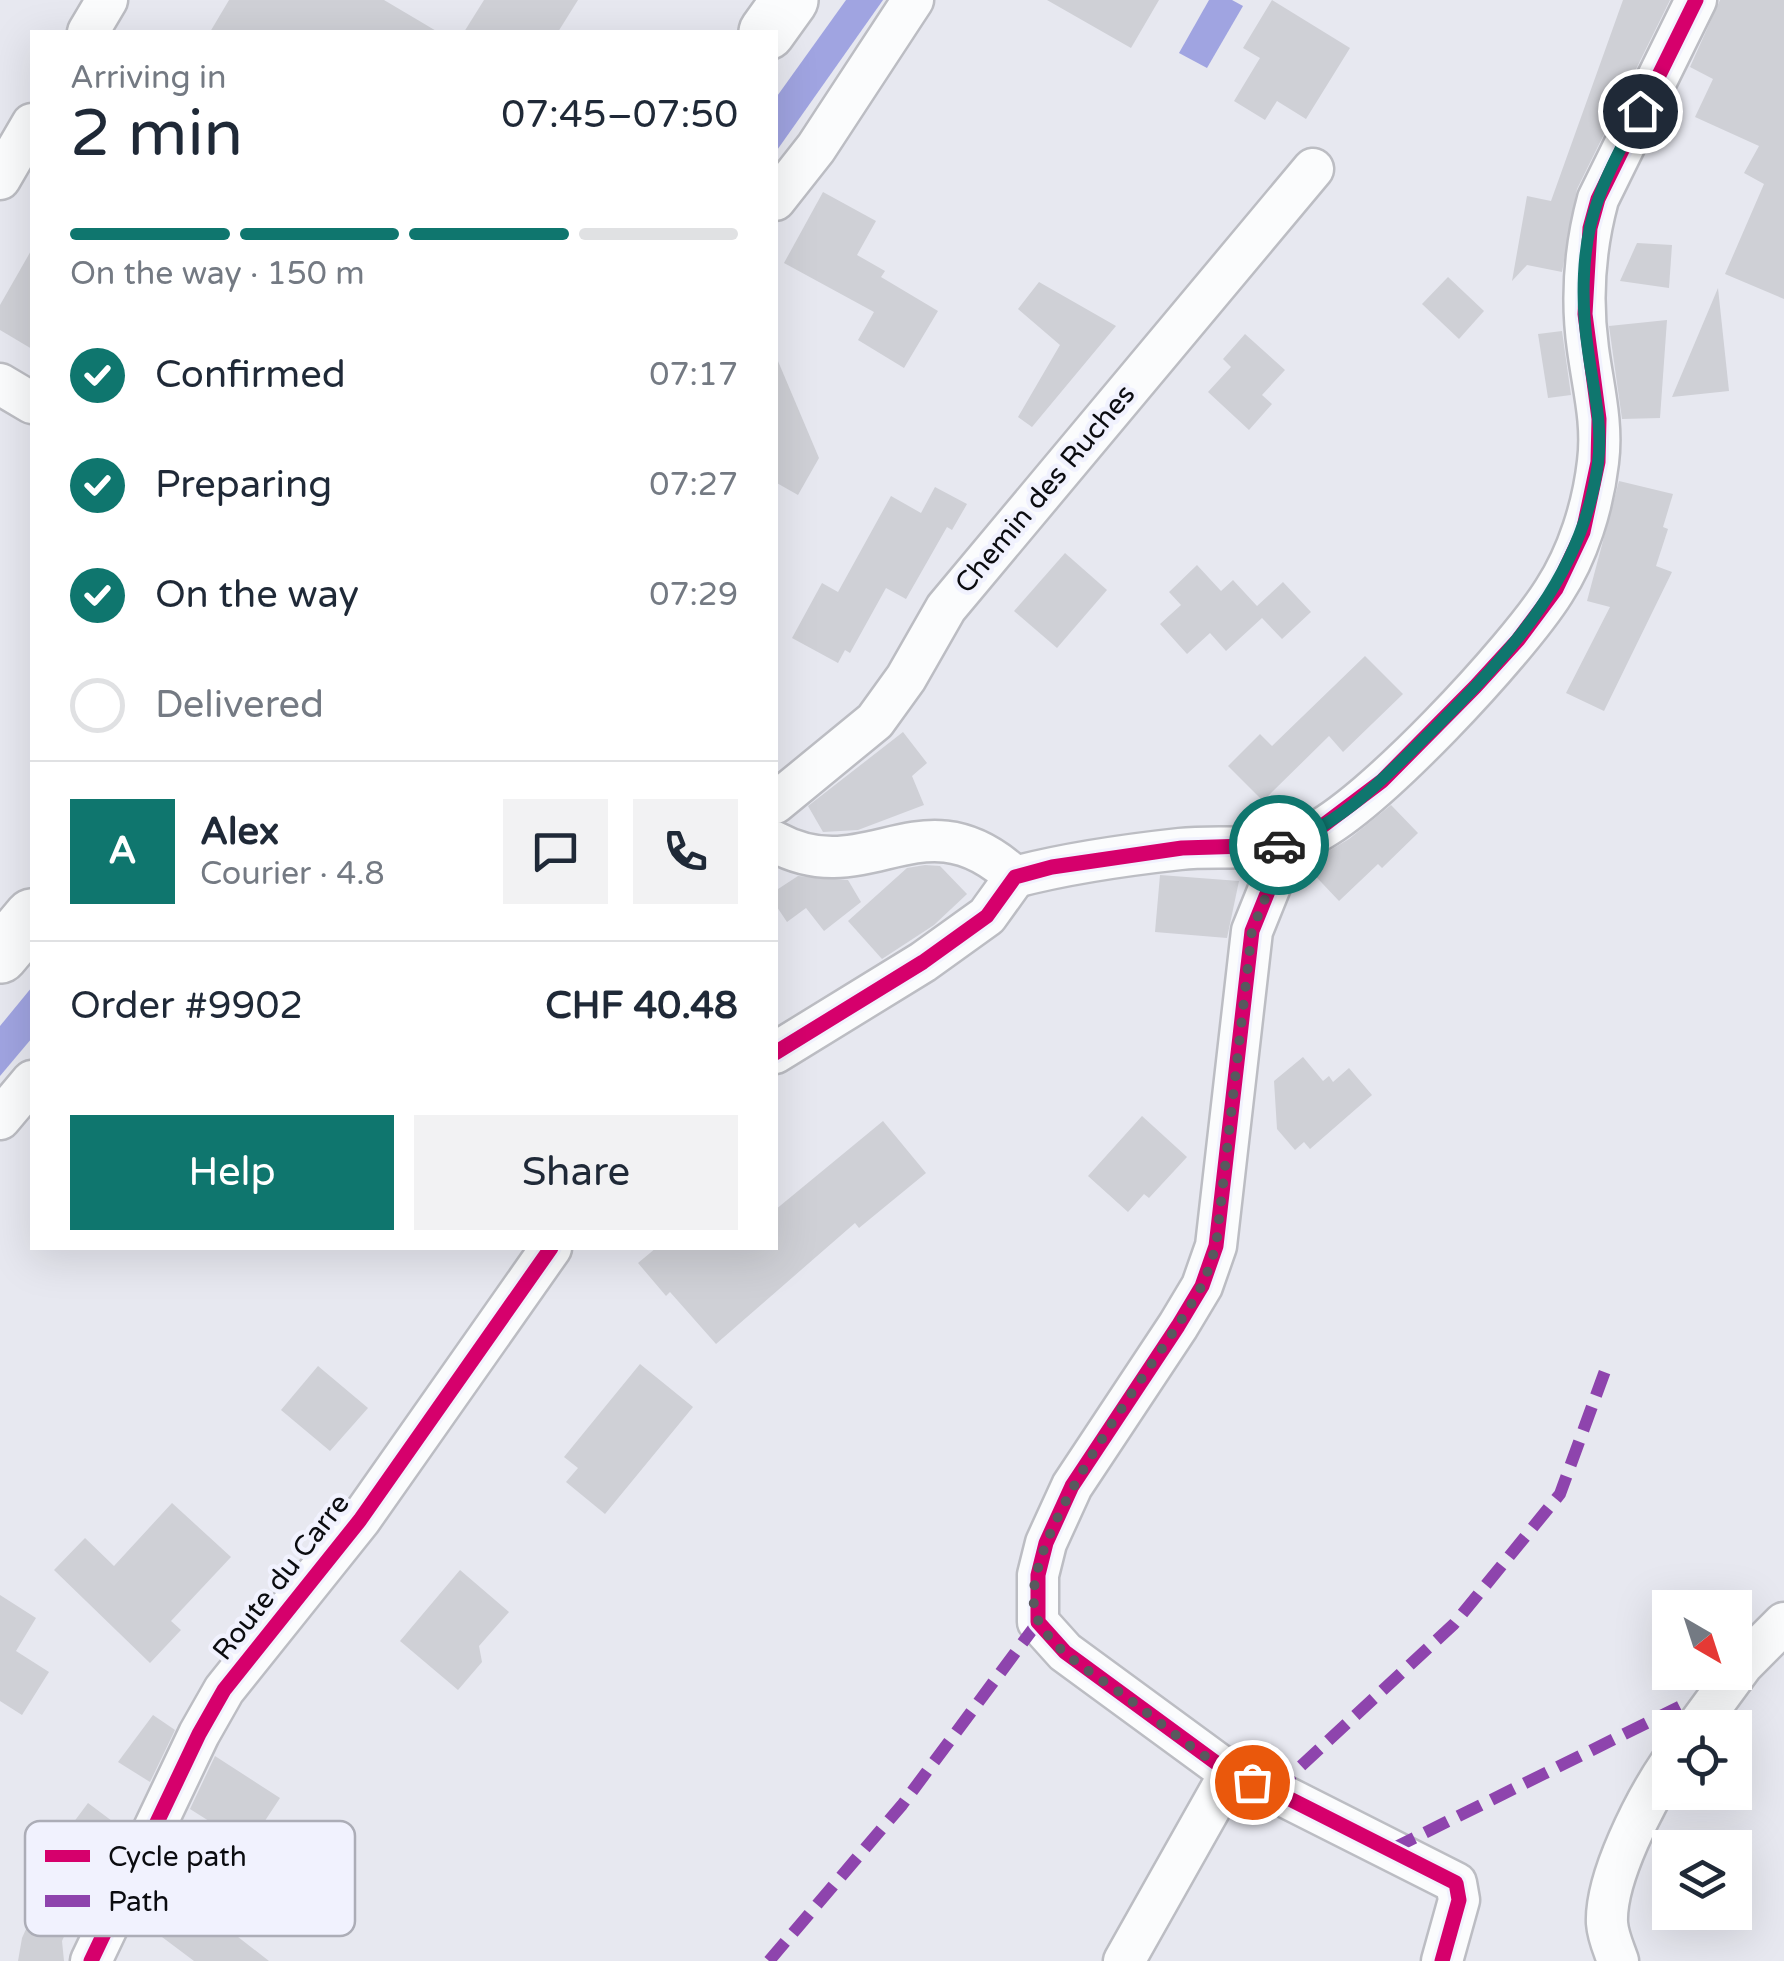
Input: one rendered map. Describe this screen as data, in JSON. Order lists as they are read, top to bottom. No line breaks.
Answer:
{"streets":{"street":["Chemin des Ruches","Route du Carre"]},"legend":["Cycle path","Path"],"north":"bottom right","page":{"heading":["2 min","Arriving in","07:45–07:50"],"panel":["Alex","Courier · 4.8","Order #9902","CHF 40.48"],"bar":"On the way · 150 m","list":[["Confirmed","07:17"],["Preparing","07:27"],["On the way","07:29"],"Delivered"],"round":"A","buttons":["Help","Share"]}}
